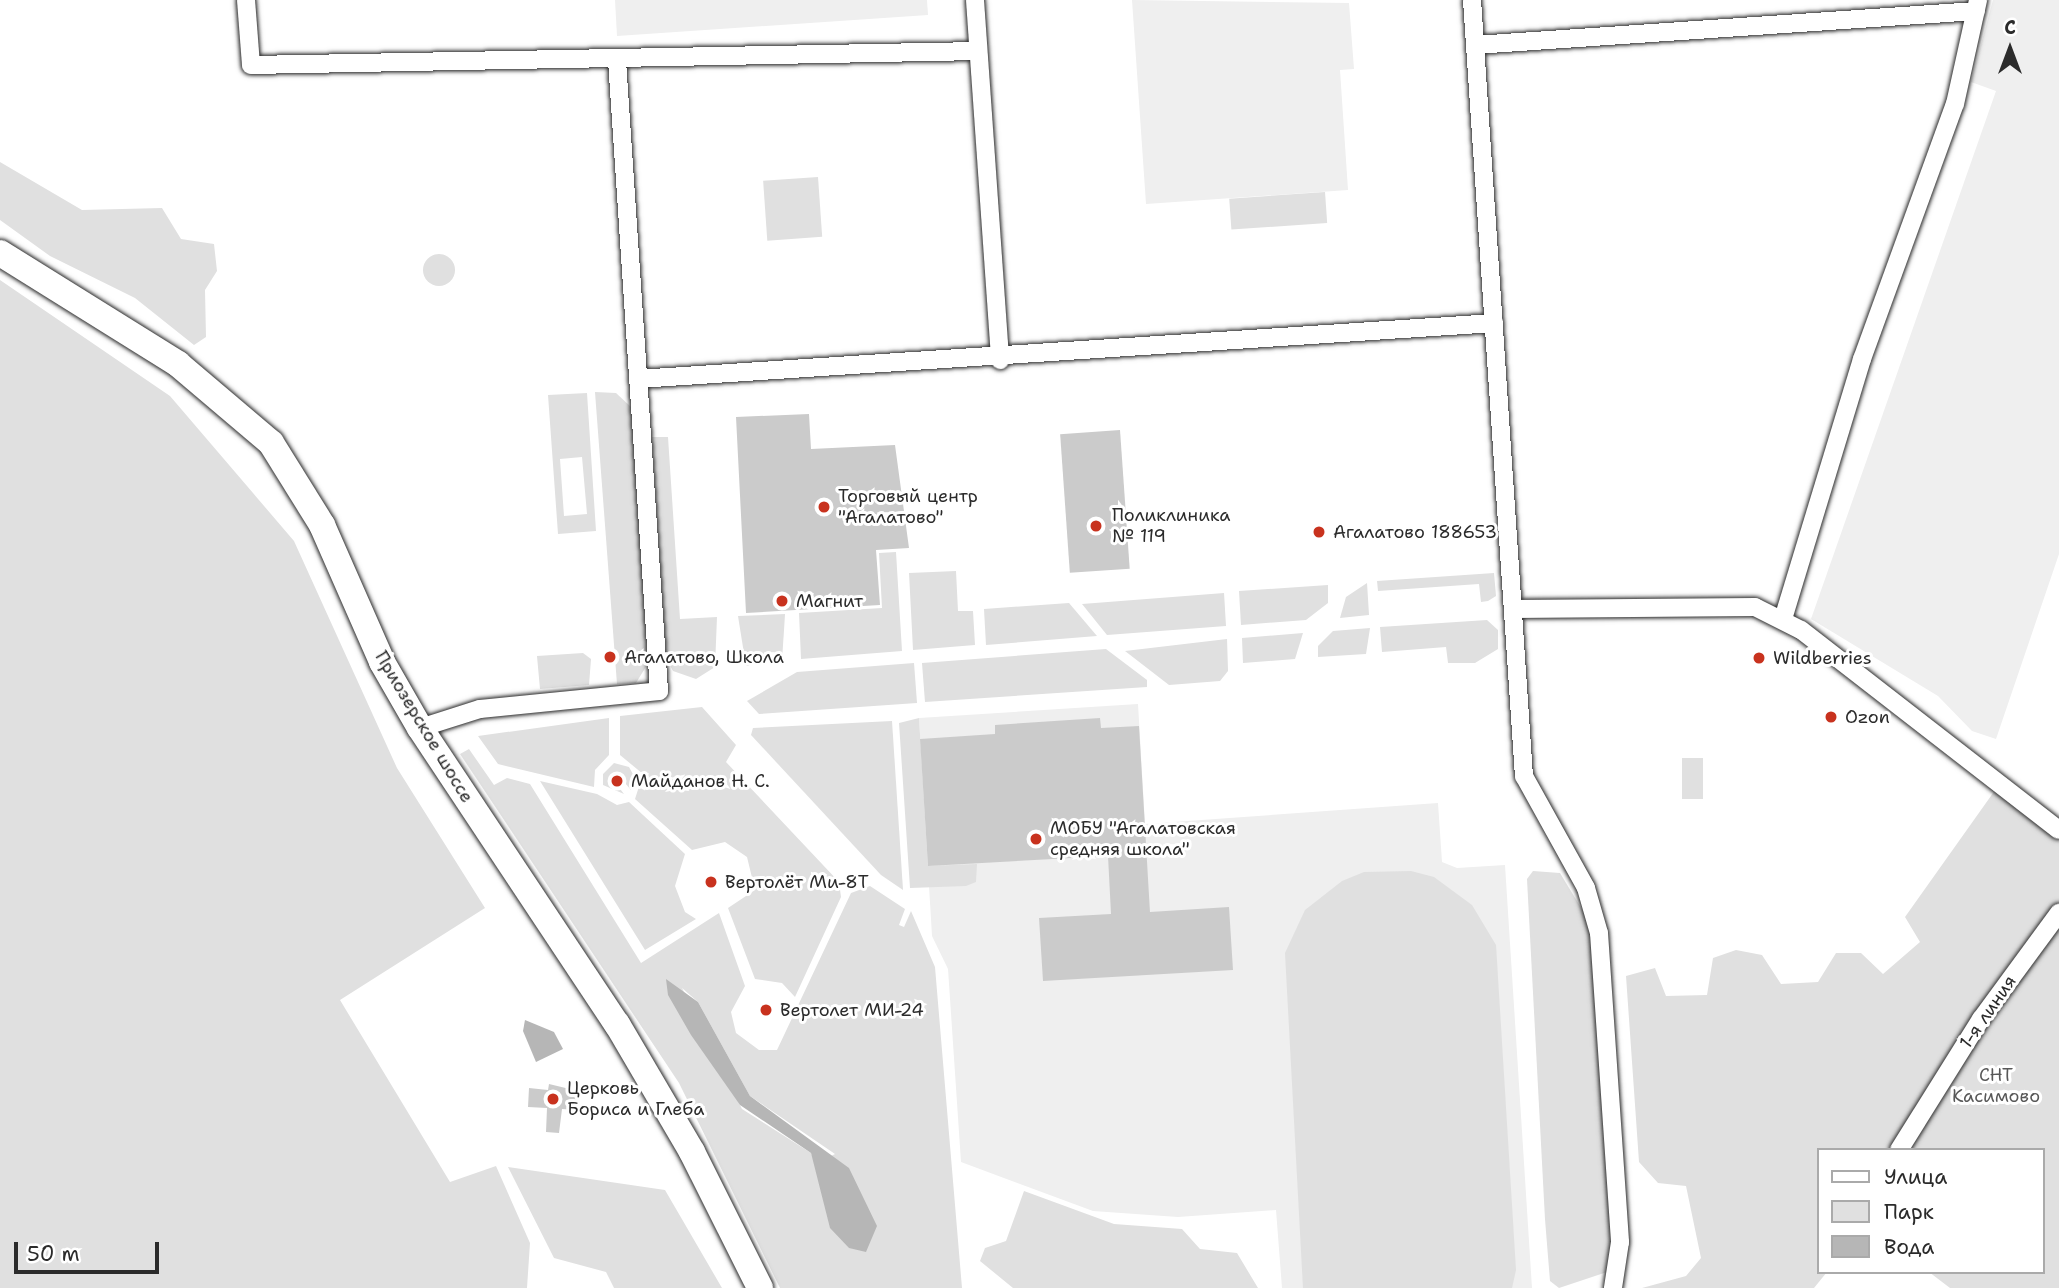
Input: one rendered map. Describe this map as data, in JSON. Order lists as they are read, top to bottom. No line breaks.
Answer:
{"streets":{"main road":["Приозерское шоссе"],"street":["1-я линия"]},"parks":["СНТ Касимово"],"places":["Торговый центр \"Агалатово\"","Поликлиника № 119","Агалатово 188653","Магнит","Агалатово, Школа","Wildberries","Ozon","Майданов Н. С.","МОБУ \"Агалатовская средняя школа\"","Вертолёт Ми-8Т","Вертолет МИ-24","Церковь Бориса и Глеба"],"legend":["Улица","Парк","Вода"],"scale_bar":"50 m","north":"top"}
